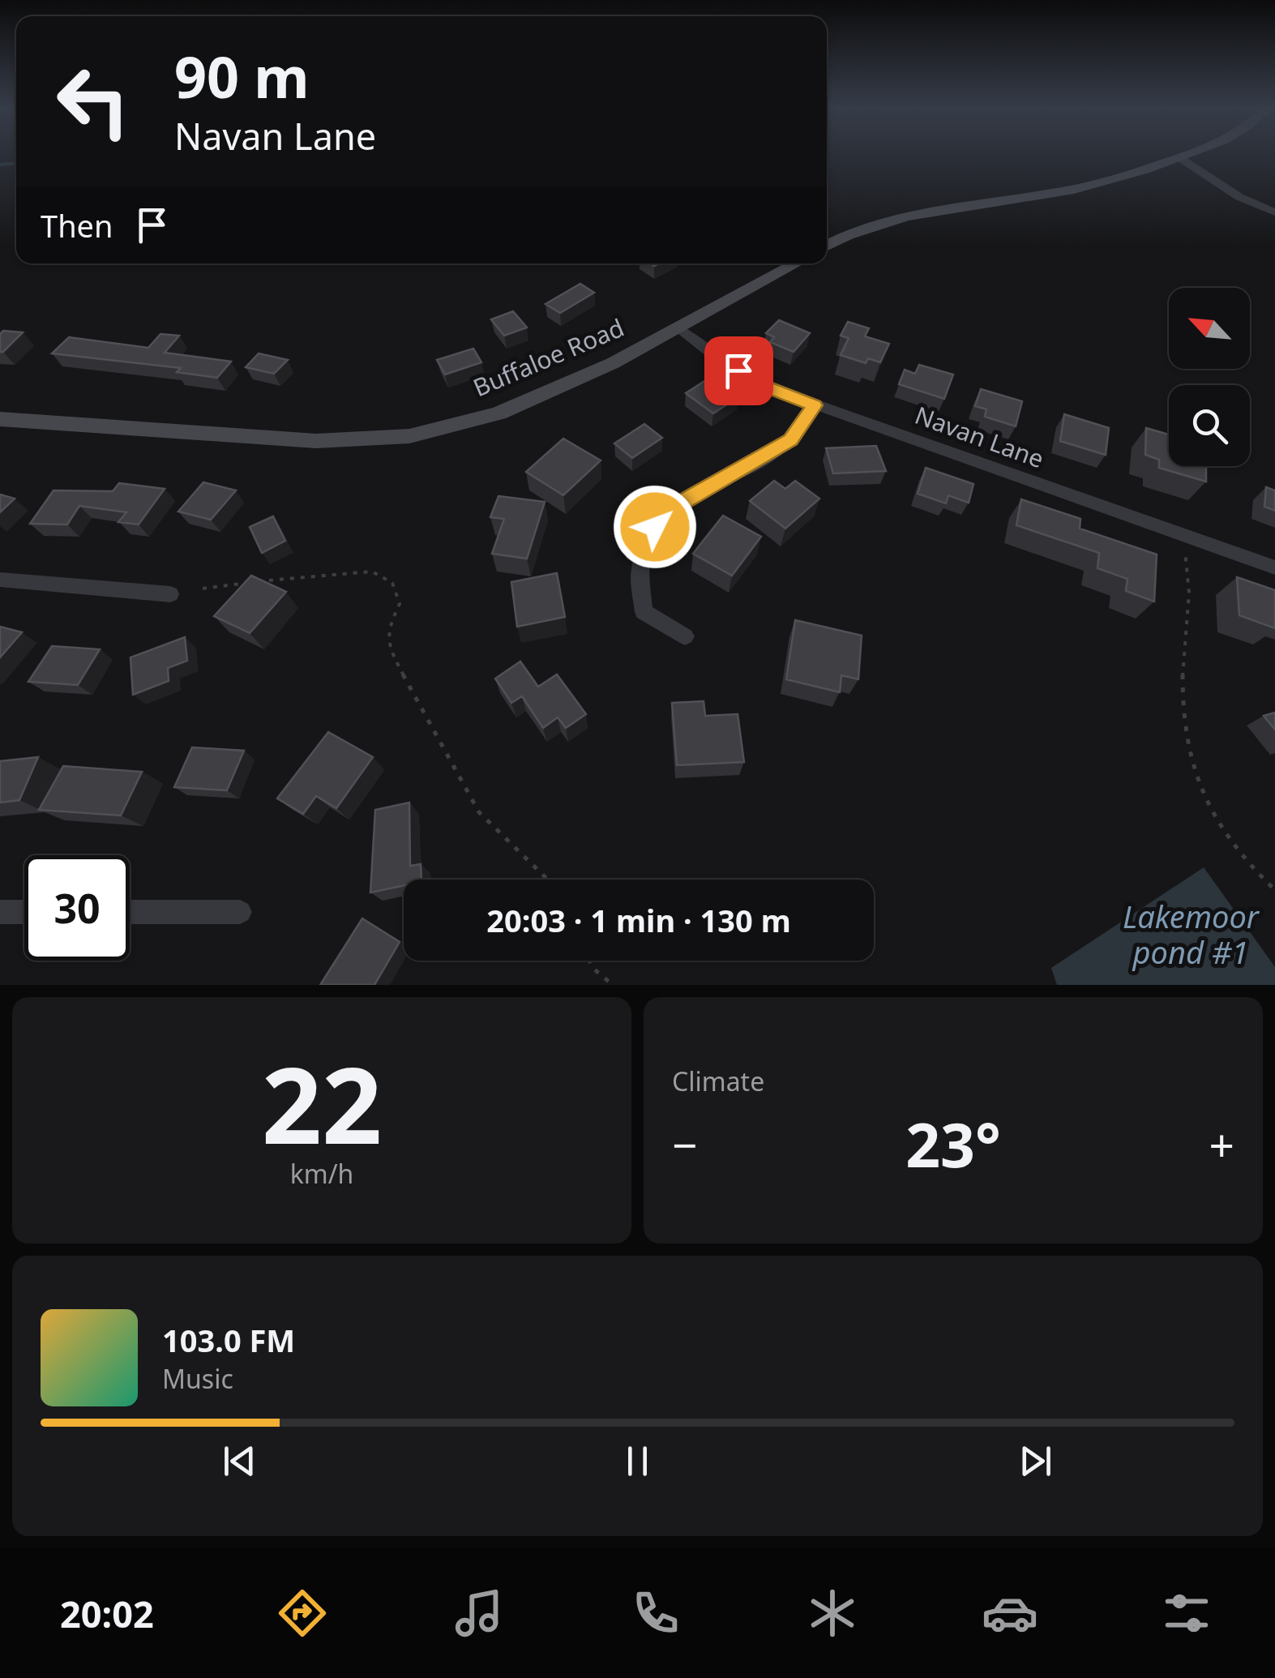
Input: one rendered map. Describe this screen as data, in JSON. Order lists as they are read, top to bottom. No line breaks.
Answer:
{"streets":{"street":["Buffaloe Road","Navan Lane"]},"crossings":[["Buffaloe Road","Navan Lane"]],"water":["Lakemoor pond #1"],"north":"top left","page":{"turn":["90 m","Navan Lane"],"then":"Then","limit":"30","trip":"20:03 · 1 min · 130 m","tile":[["22","km/h"],"Climate"],"heat":["−","23°","+"],"song":["103.0 FM","Music"],"tabs":"20:02"}}
